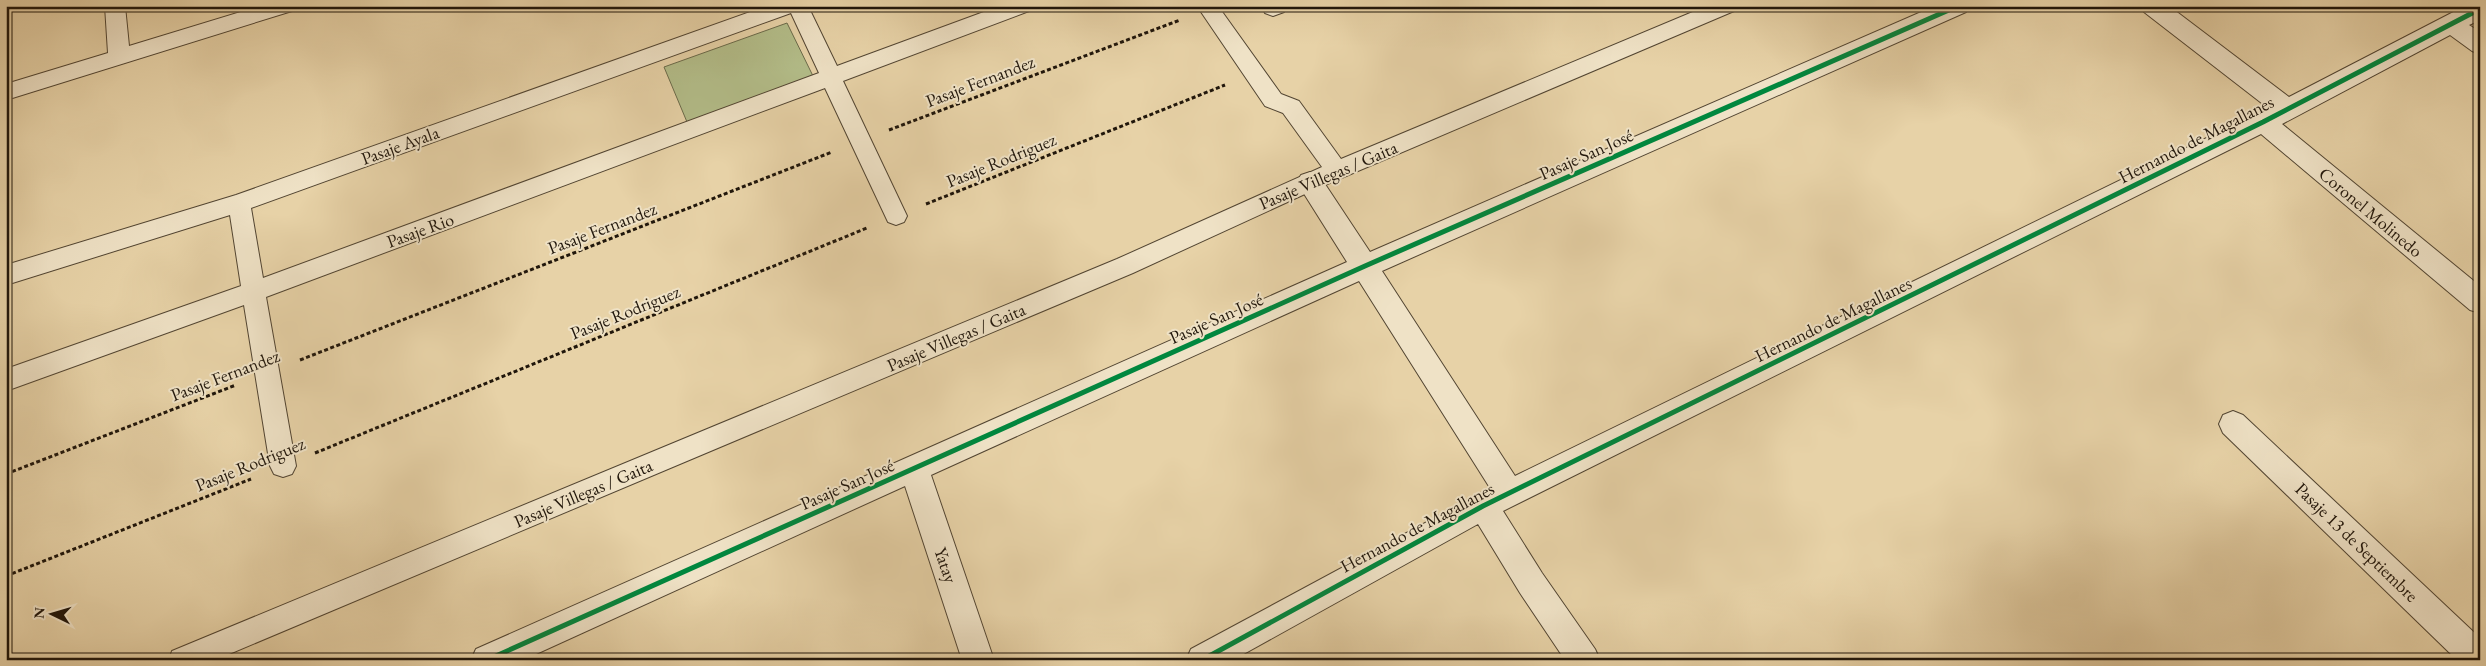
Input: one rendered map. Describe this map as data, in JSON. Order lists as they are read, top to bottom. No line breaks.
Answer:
{"streets":{"street":["Hernando de Magallanes","Pasaje San José","Coronel Molinedo","Pasaje 13 de Septiembre","Yatay"],"lane":["Pasaje Ayala","Pasaje Villegas / Gaita","Pasaje Rio"],"path":["Pasaje Fernandez","Pasaje Rodriguez"]},"crossings":[["Hernando de Magallanes","Coronel Molinedo"],["Pasaje San José","Yatay"]],"north":"left"}
